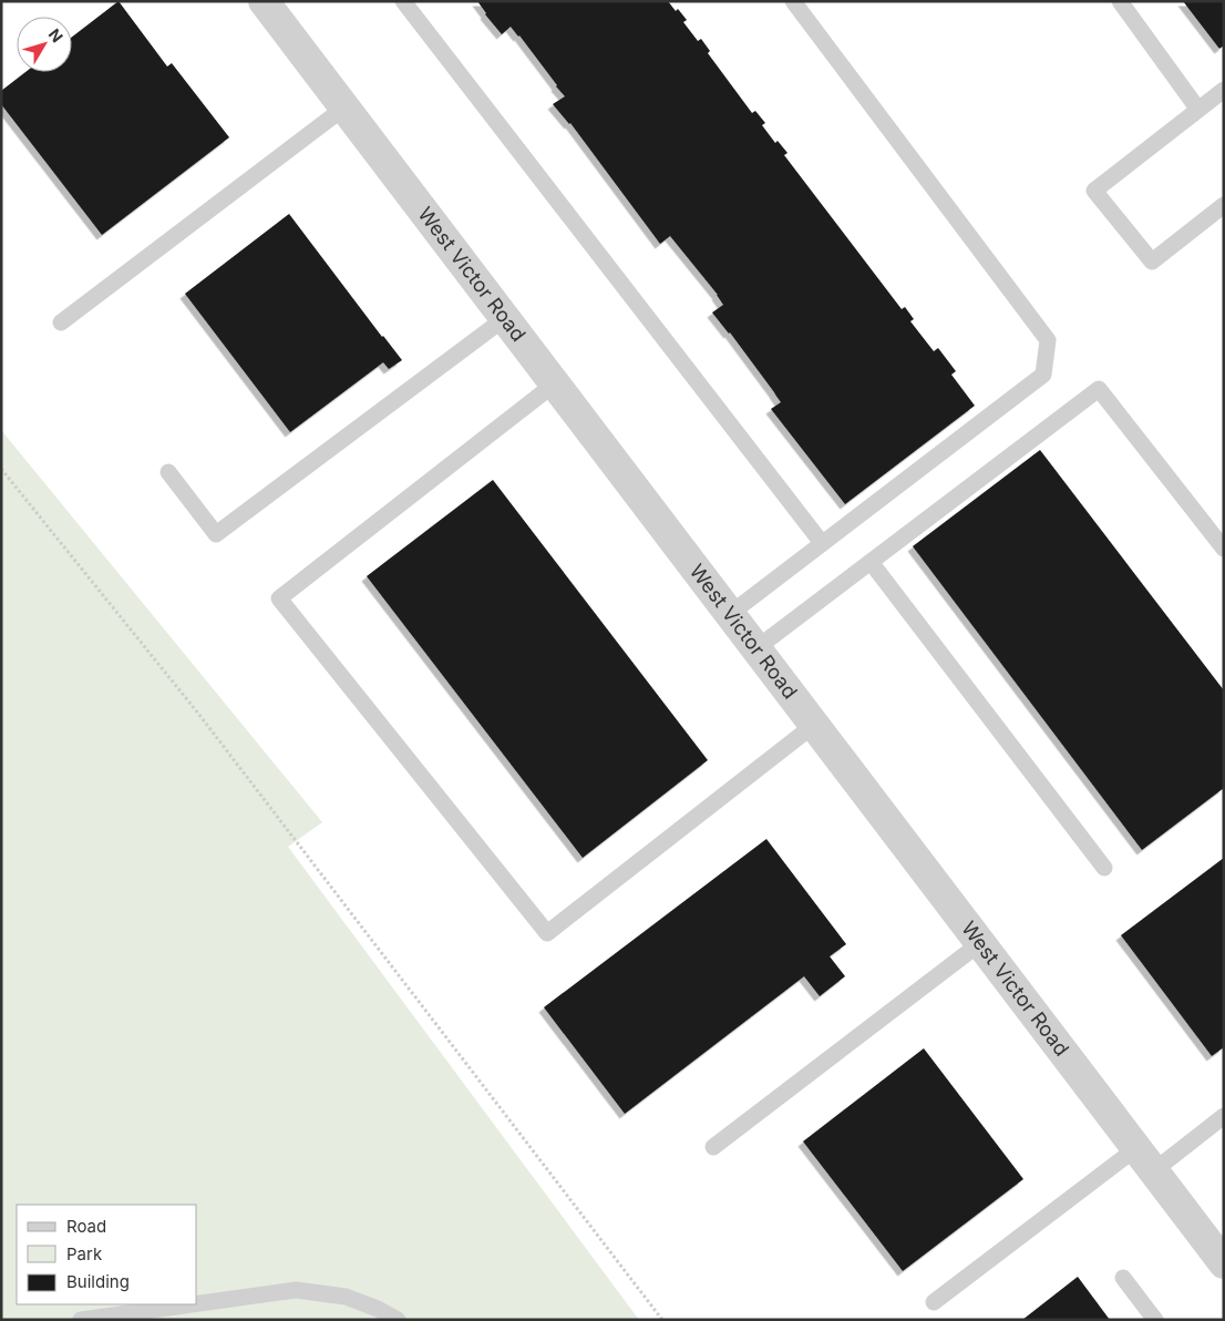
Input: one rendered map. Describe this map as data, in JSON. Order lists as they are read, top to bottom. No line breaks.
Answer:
{"streets":{"street":["West Victor Road"]},"legend":["Road","Park","Building"],"north":"top right"}
